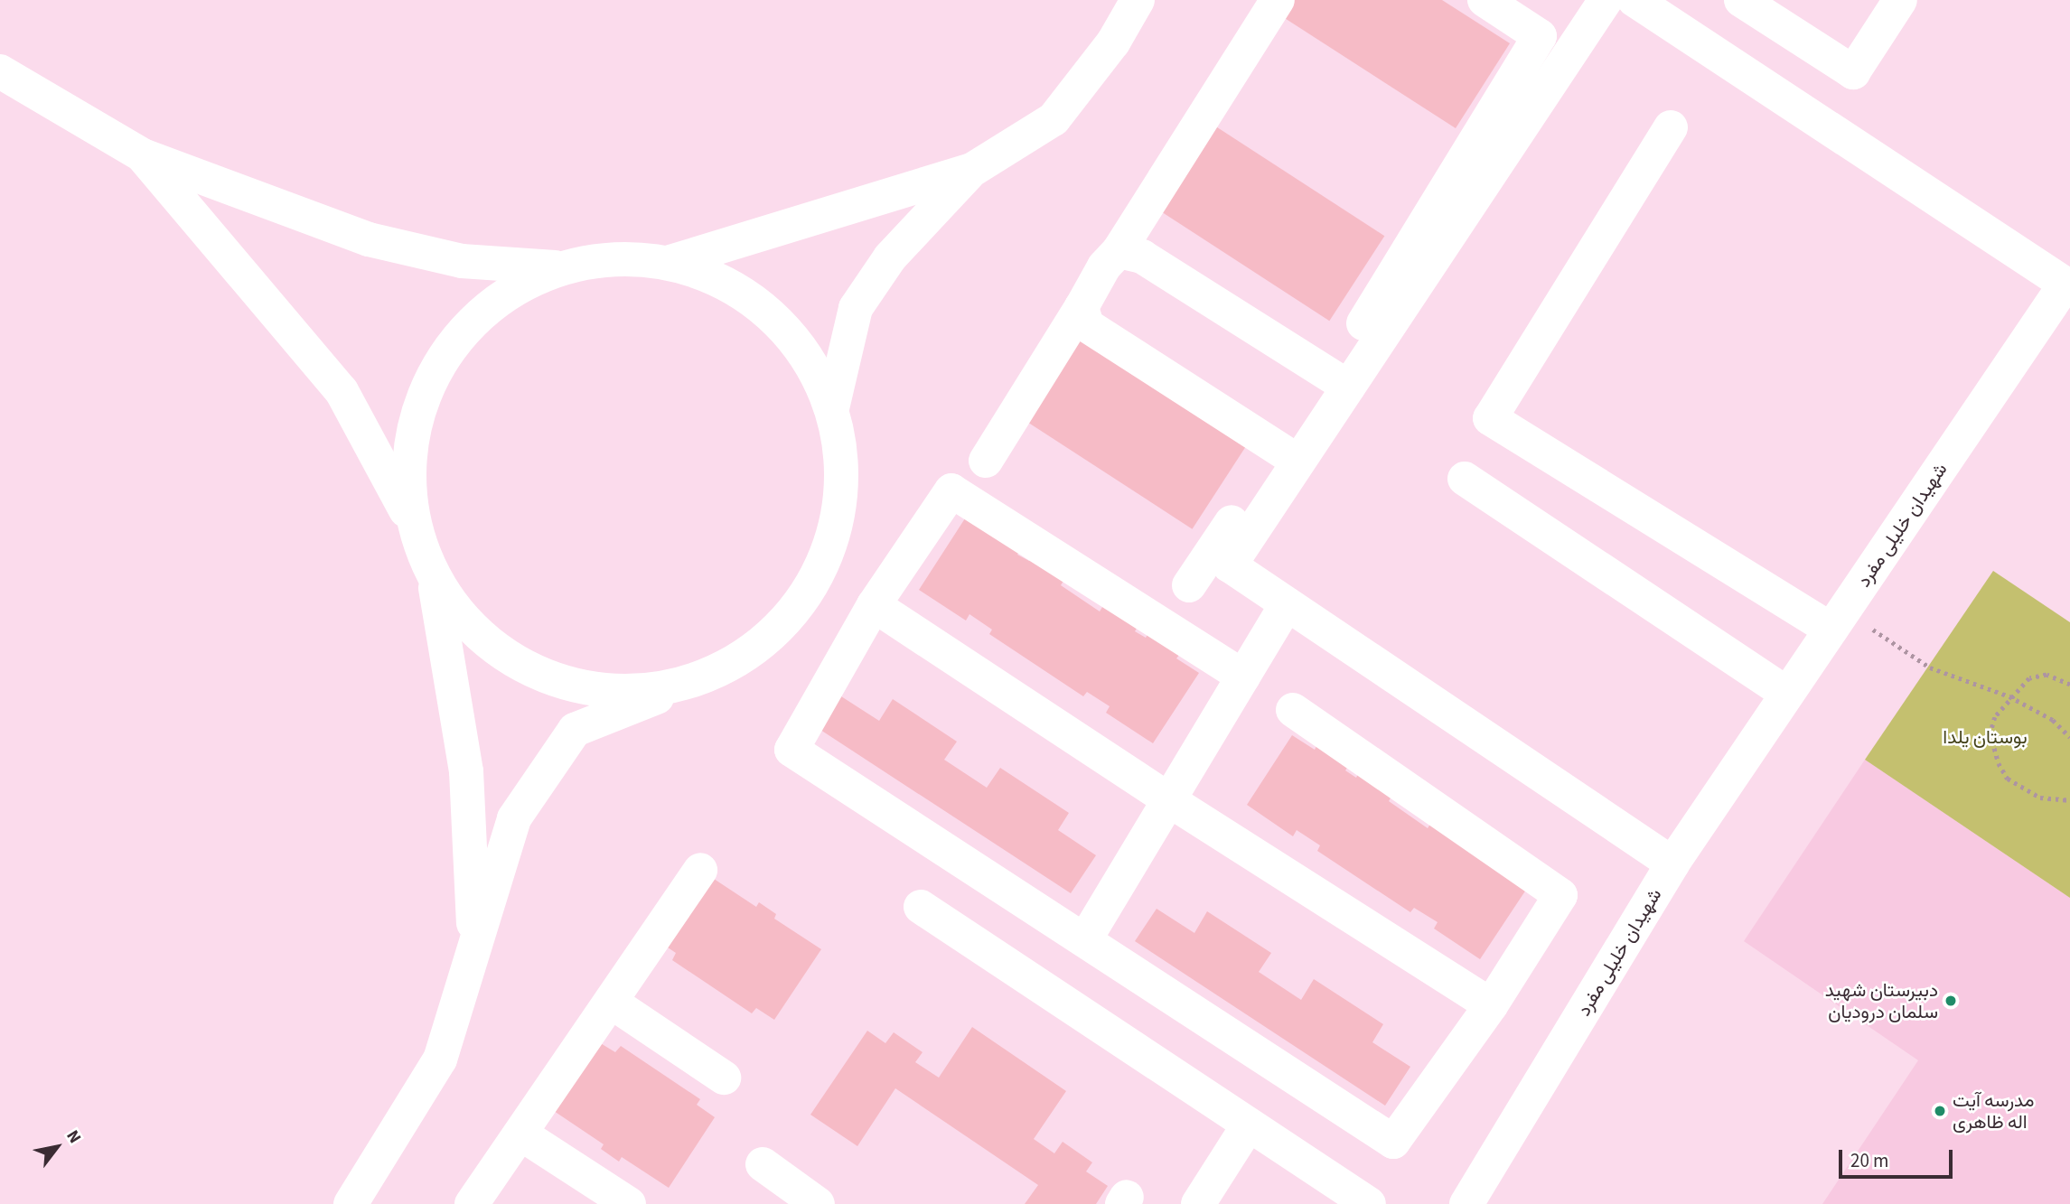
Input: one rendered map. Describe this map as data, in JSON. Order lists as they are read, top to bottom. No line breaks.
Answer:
{"streets":{"street":["شهیدان خلیلی مفرد"]},"parks":["بوستان یلدا"],"places":["دبیرستان شهید سلمان درودیان","مدرسه آیت اله ظاهری"],"scale_bar":"20 m","north":"top right"}
